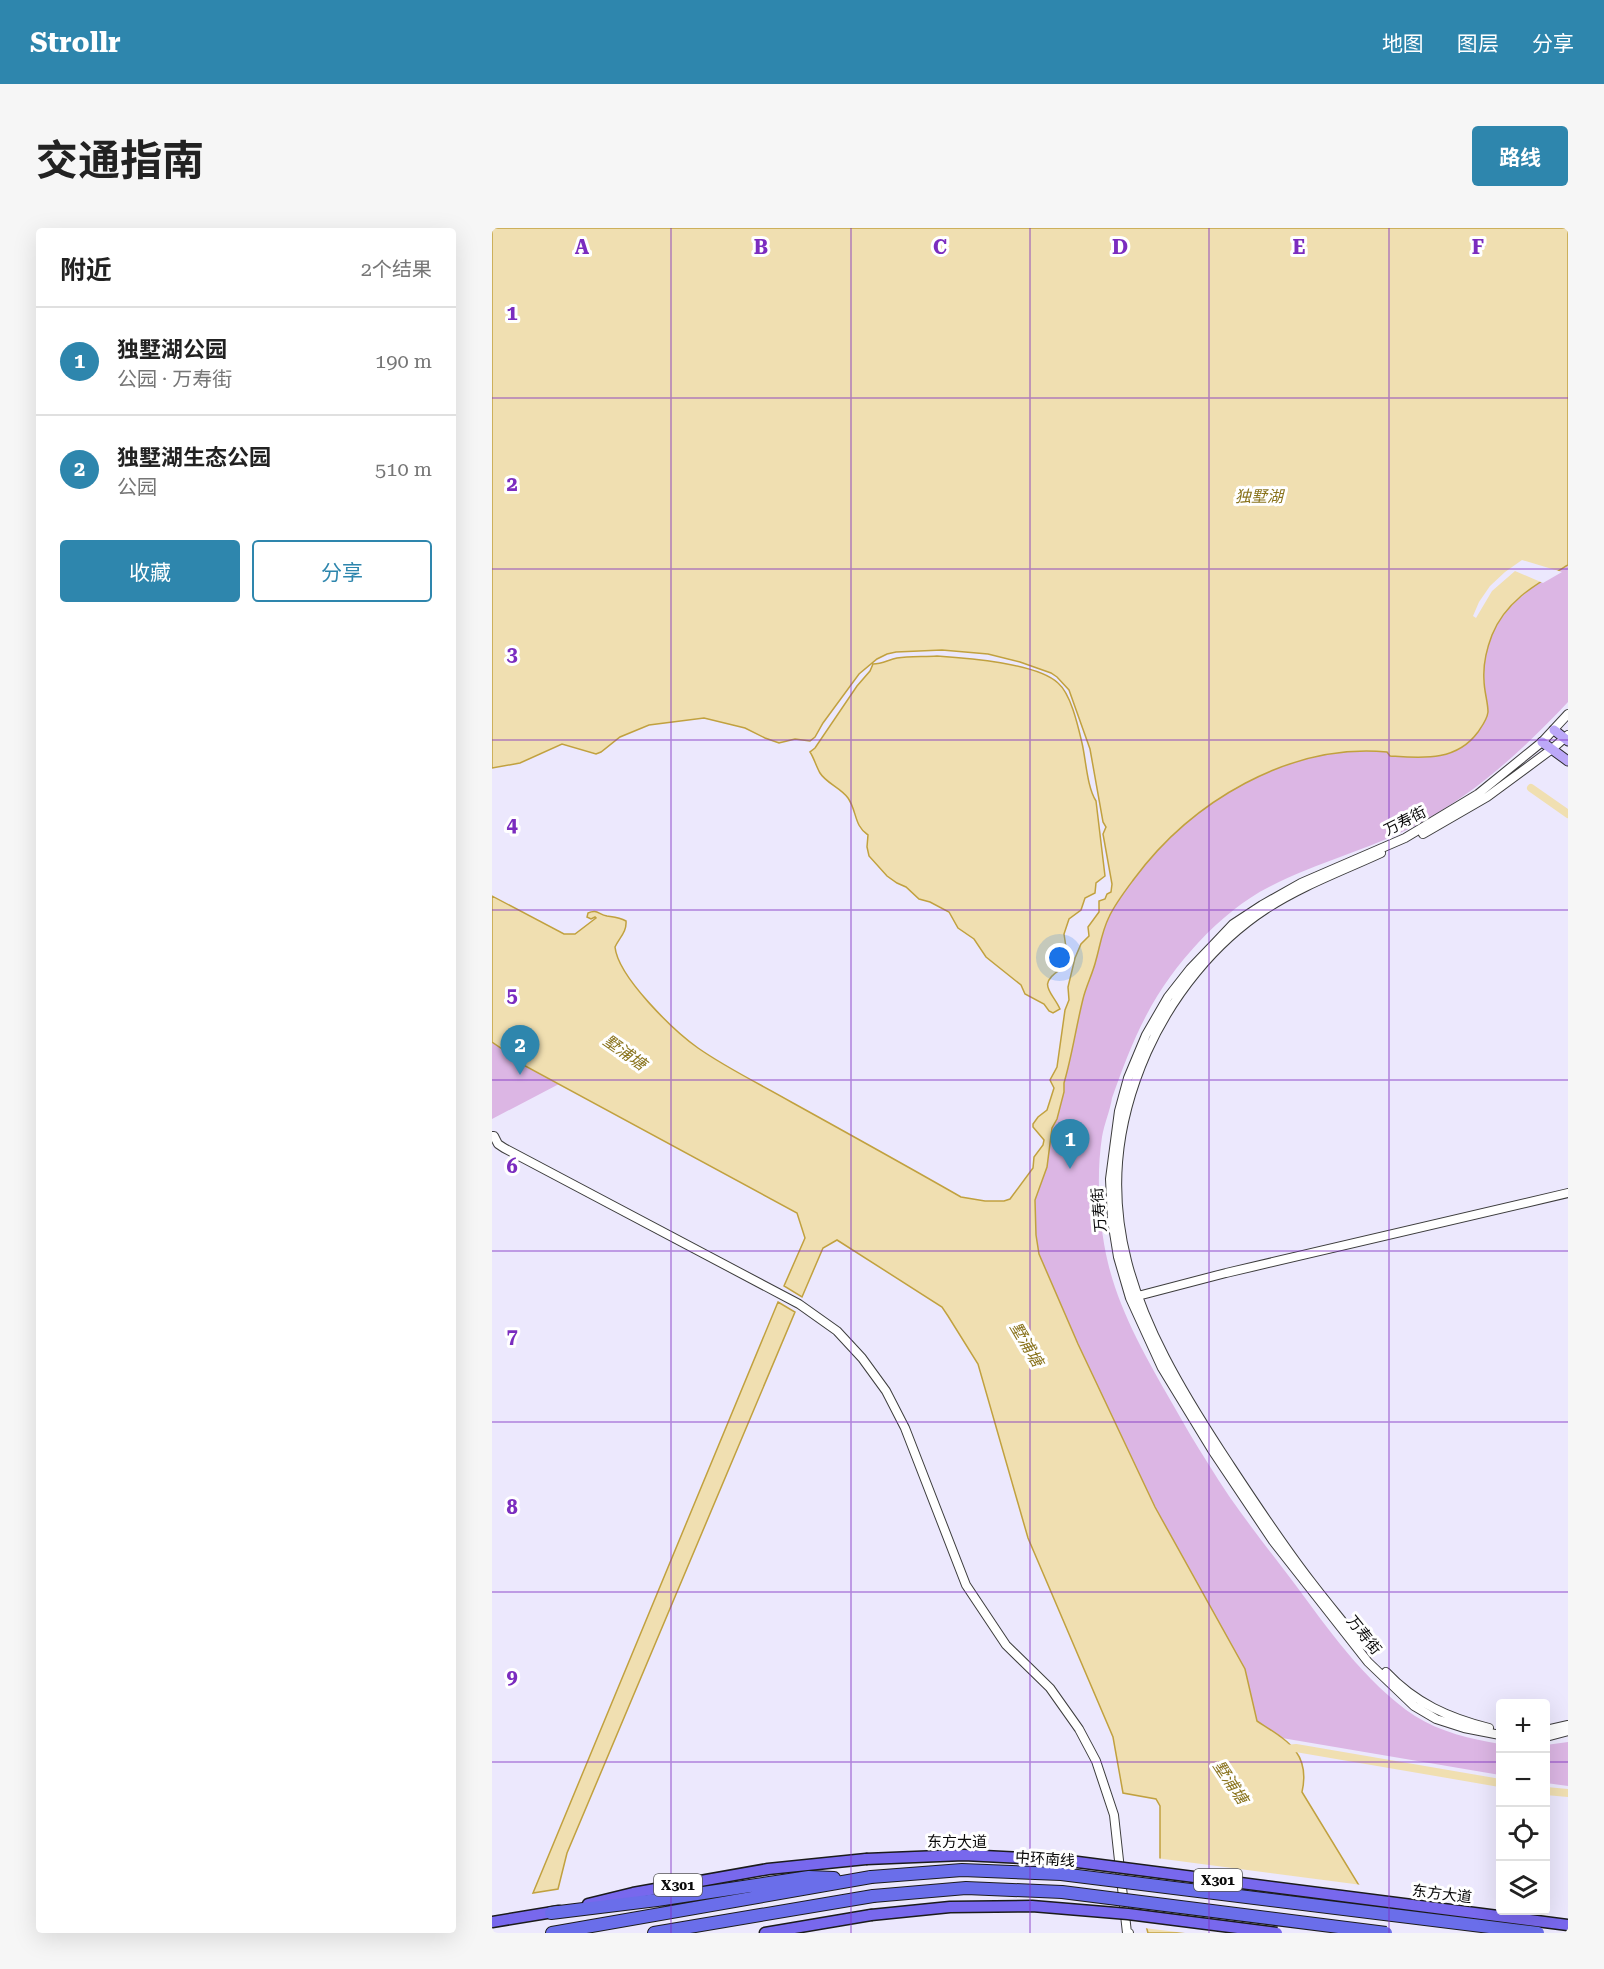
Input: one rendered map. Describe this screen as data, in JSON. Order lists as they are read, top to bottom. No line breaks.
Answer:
{"streets":{"highway":["中环南线"],"main road":["东方大道","X301"],"street":["万寿街"]},"water":["独墅湖","墅浦塘"],"page":{"header":"Strollr","nav":["地图","图层","分享"],"title":"交通指南","buttons":["路线",["收藏","分享"]],"heading":["附近","2个结果"],"list":[{"mark":"1","name":"独墅湖公园","note":"公园 · 万寿街","value":"190 m"},{"mark":"2","name":"独墅湖生态公园","note":"公园","value":"510 m"}],"pins":["2","1"],"map_buttons":["+","−"]},"grid":{"columns":["A","B","C","D","E","F"],"rows":["1","2","3","4","5","6","7","8","9"]}}
